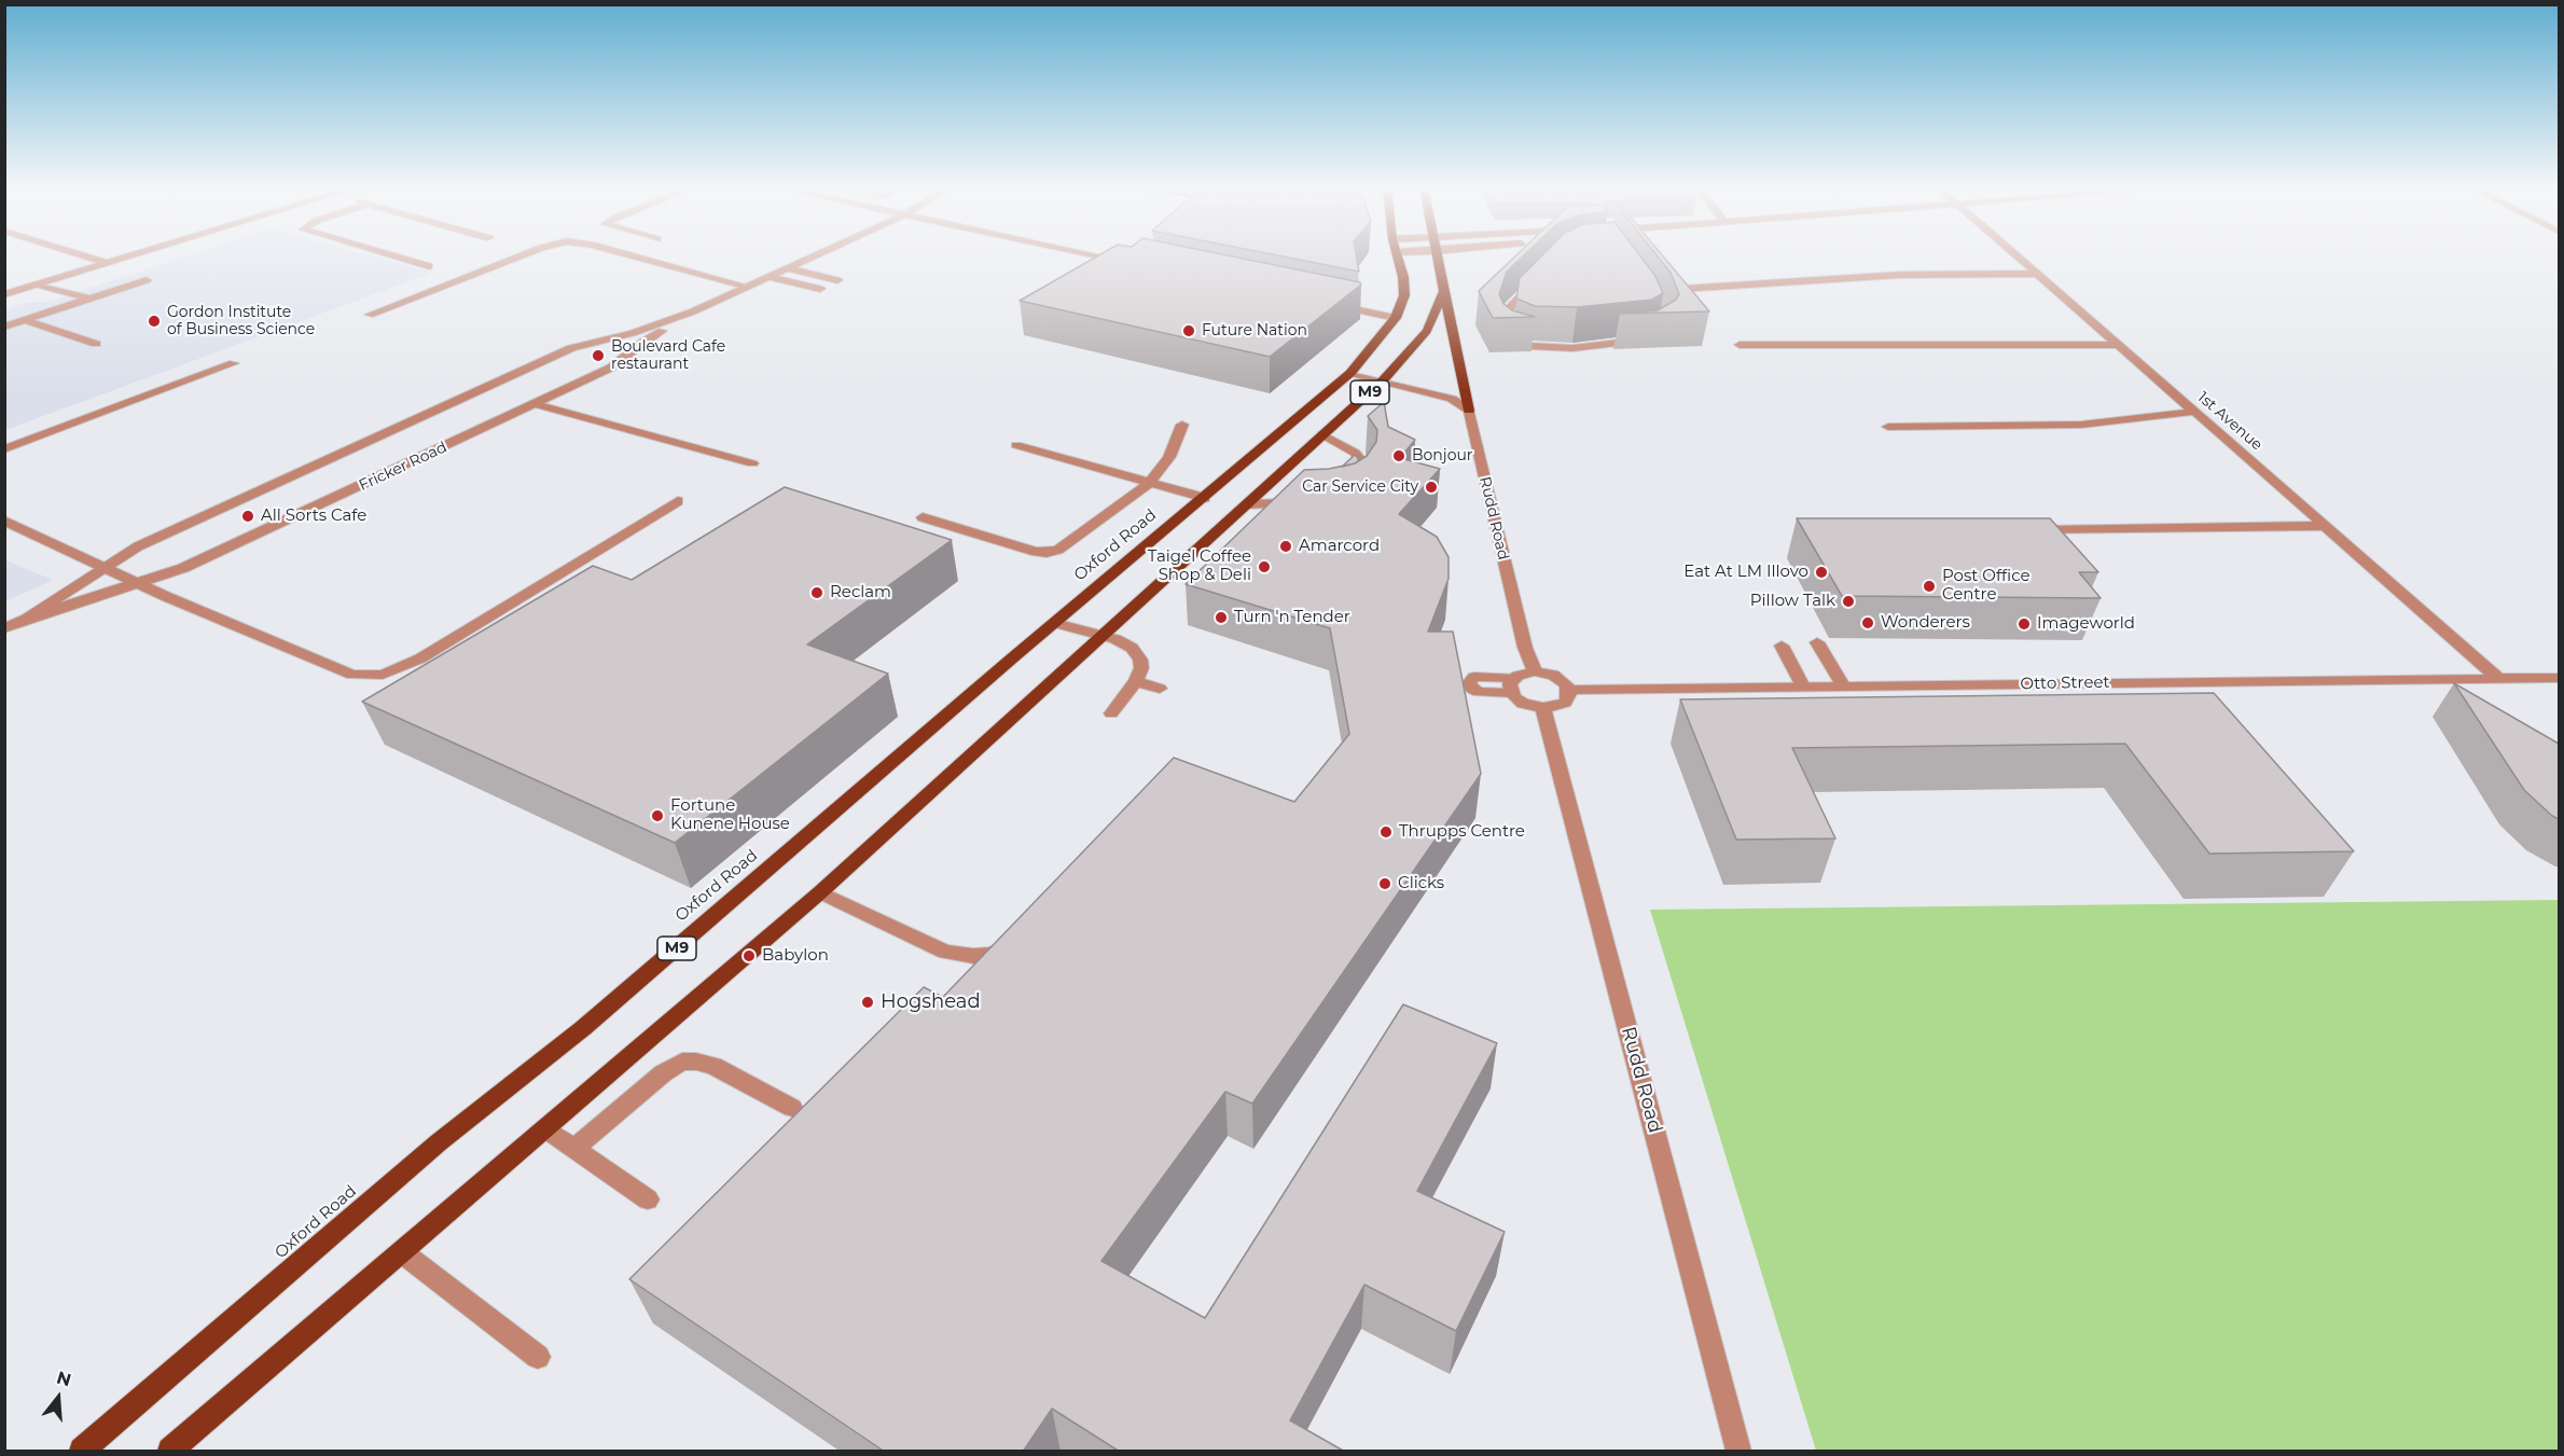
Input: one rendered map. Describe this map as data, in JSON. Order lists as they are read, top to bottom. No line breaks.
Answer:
{"streets":{"main road":["M9","Oxford Road"],"street":["1st Avenue","Fricker Road","Rudd Road","Otto Street"]},"crossings":[["1st Avenue","Otto Street"],["Rudd Road","Otto Street"]],"places":["Gordon Institute of Business Science","Future Nation","Boulevard Cafe restaurant","Bonjour","Car Service City","All Sorts Cafe","Amarcord","Taigel Coffee Shop & Deli","Eat At LM Illovo","Post Office Centre","Reclam","Pillow Talk","Turn 'n Tender","Wonderers","Imageworld","Fortune Kunene House","Thrupps Centre","Clicks","Babylon","Hogshead"],"north":"top"}
